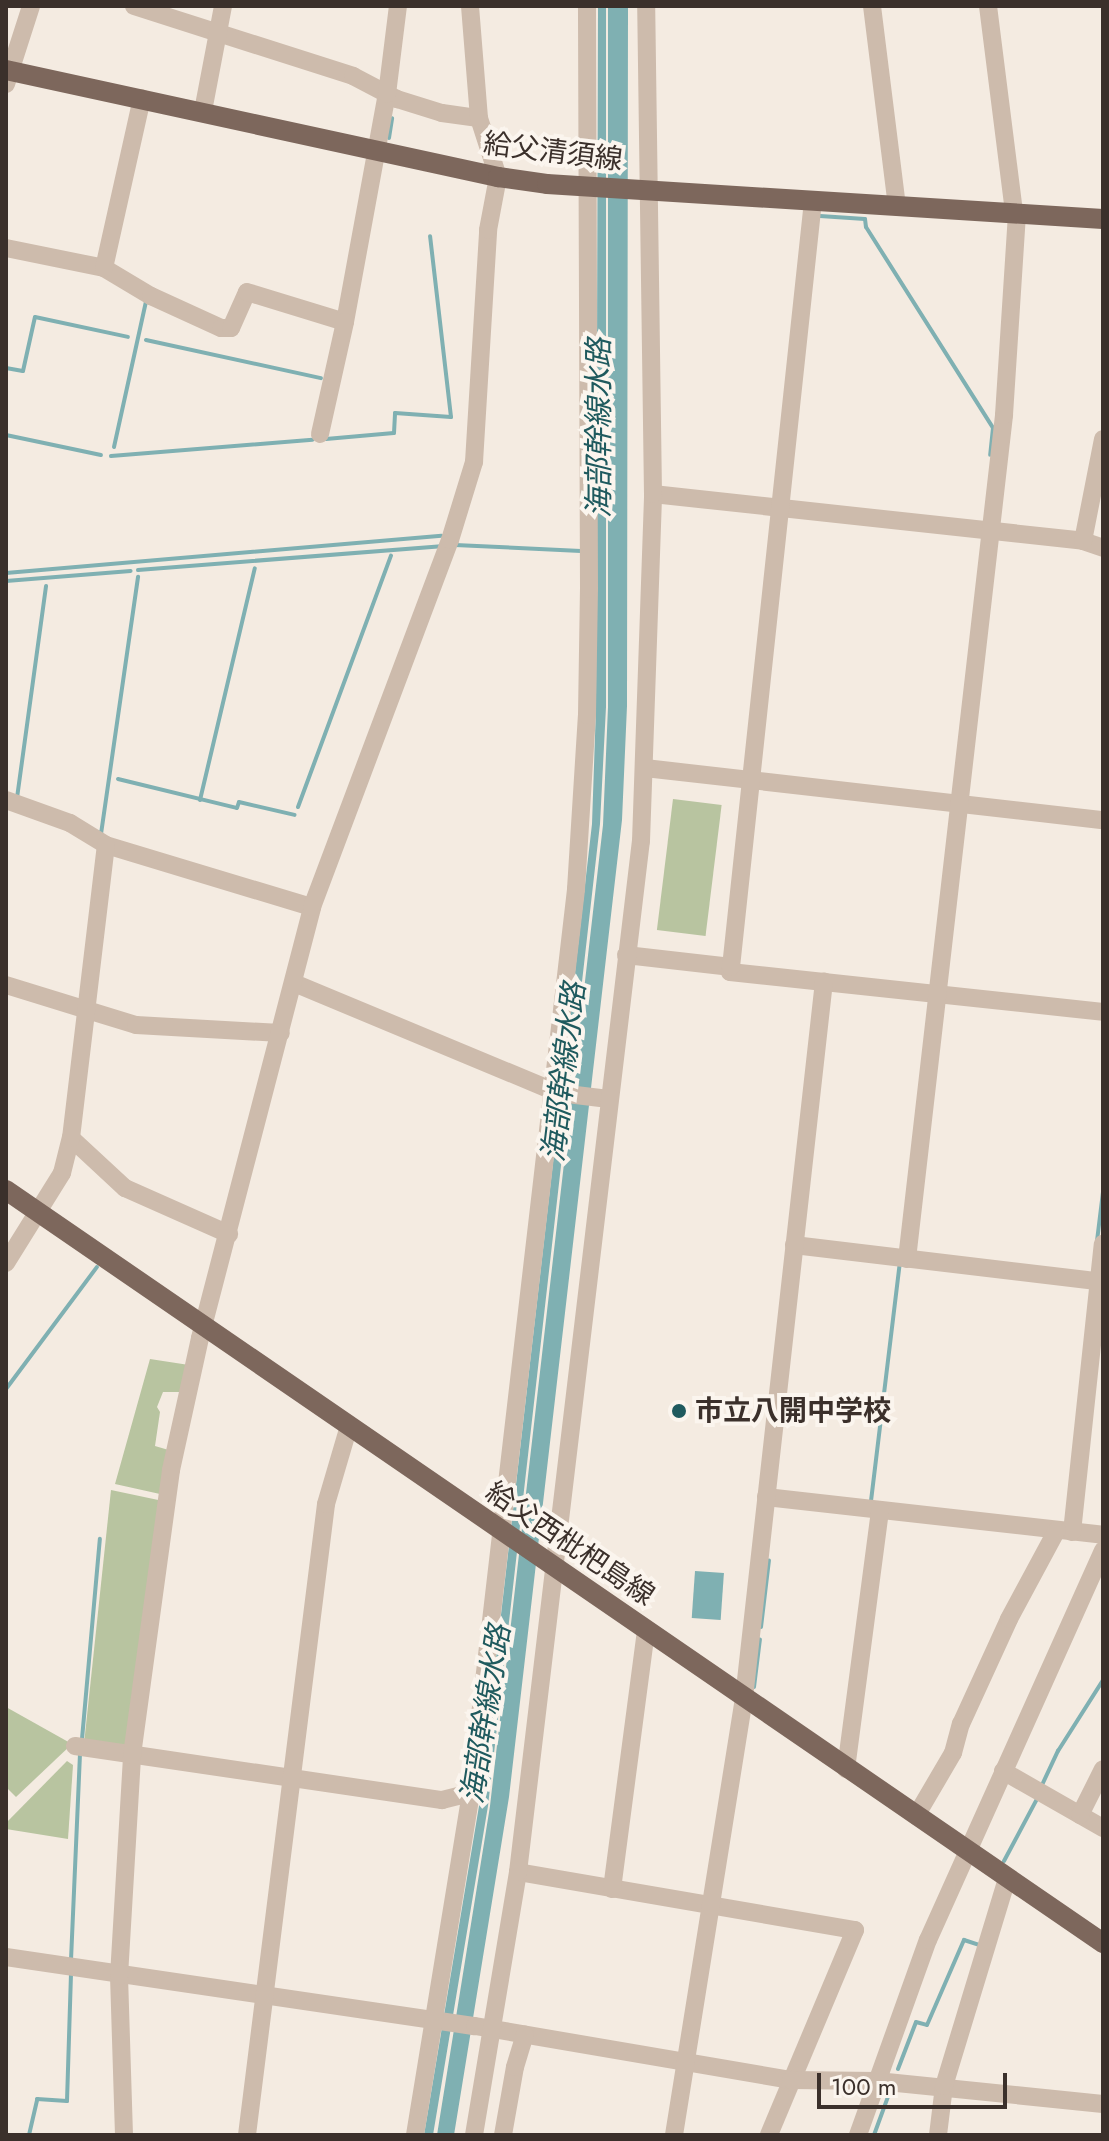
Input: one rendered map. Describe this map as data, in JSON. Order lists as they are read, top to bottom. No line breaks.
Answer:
{"streets":{"main road":["給父清須線","給父西枇杷島線"]},"water":["海部幹線水路"],"places":["市立八開中学校"],"scale_bar":"100 m"}
